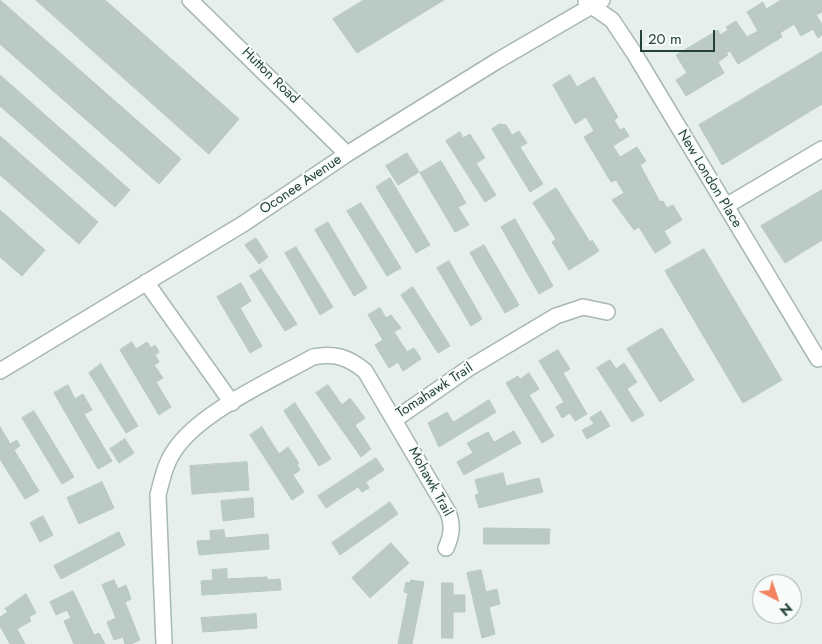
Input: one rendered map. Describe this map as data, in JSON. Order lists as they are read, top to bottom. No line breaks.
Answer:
{"streets":{"street":["Hutton Road","New London Place","Oconee Avenue","Tomahawk Trail","Mohawk Trail"]},"crossings":[["Hutton Road","Oconee Avenue"],["New London Place","Oconee Avenue"],["Tomahawk Trail","Mohawk Trail"]],"scale_bar":"20 m","north":"bottom right"}
